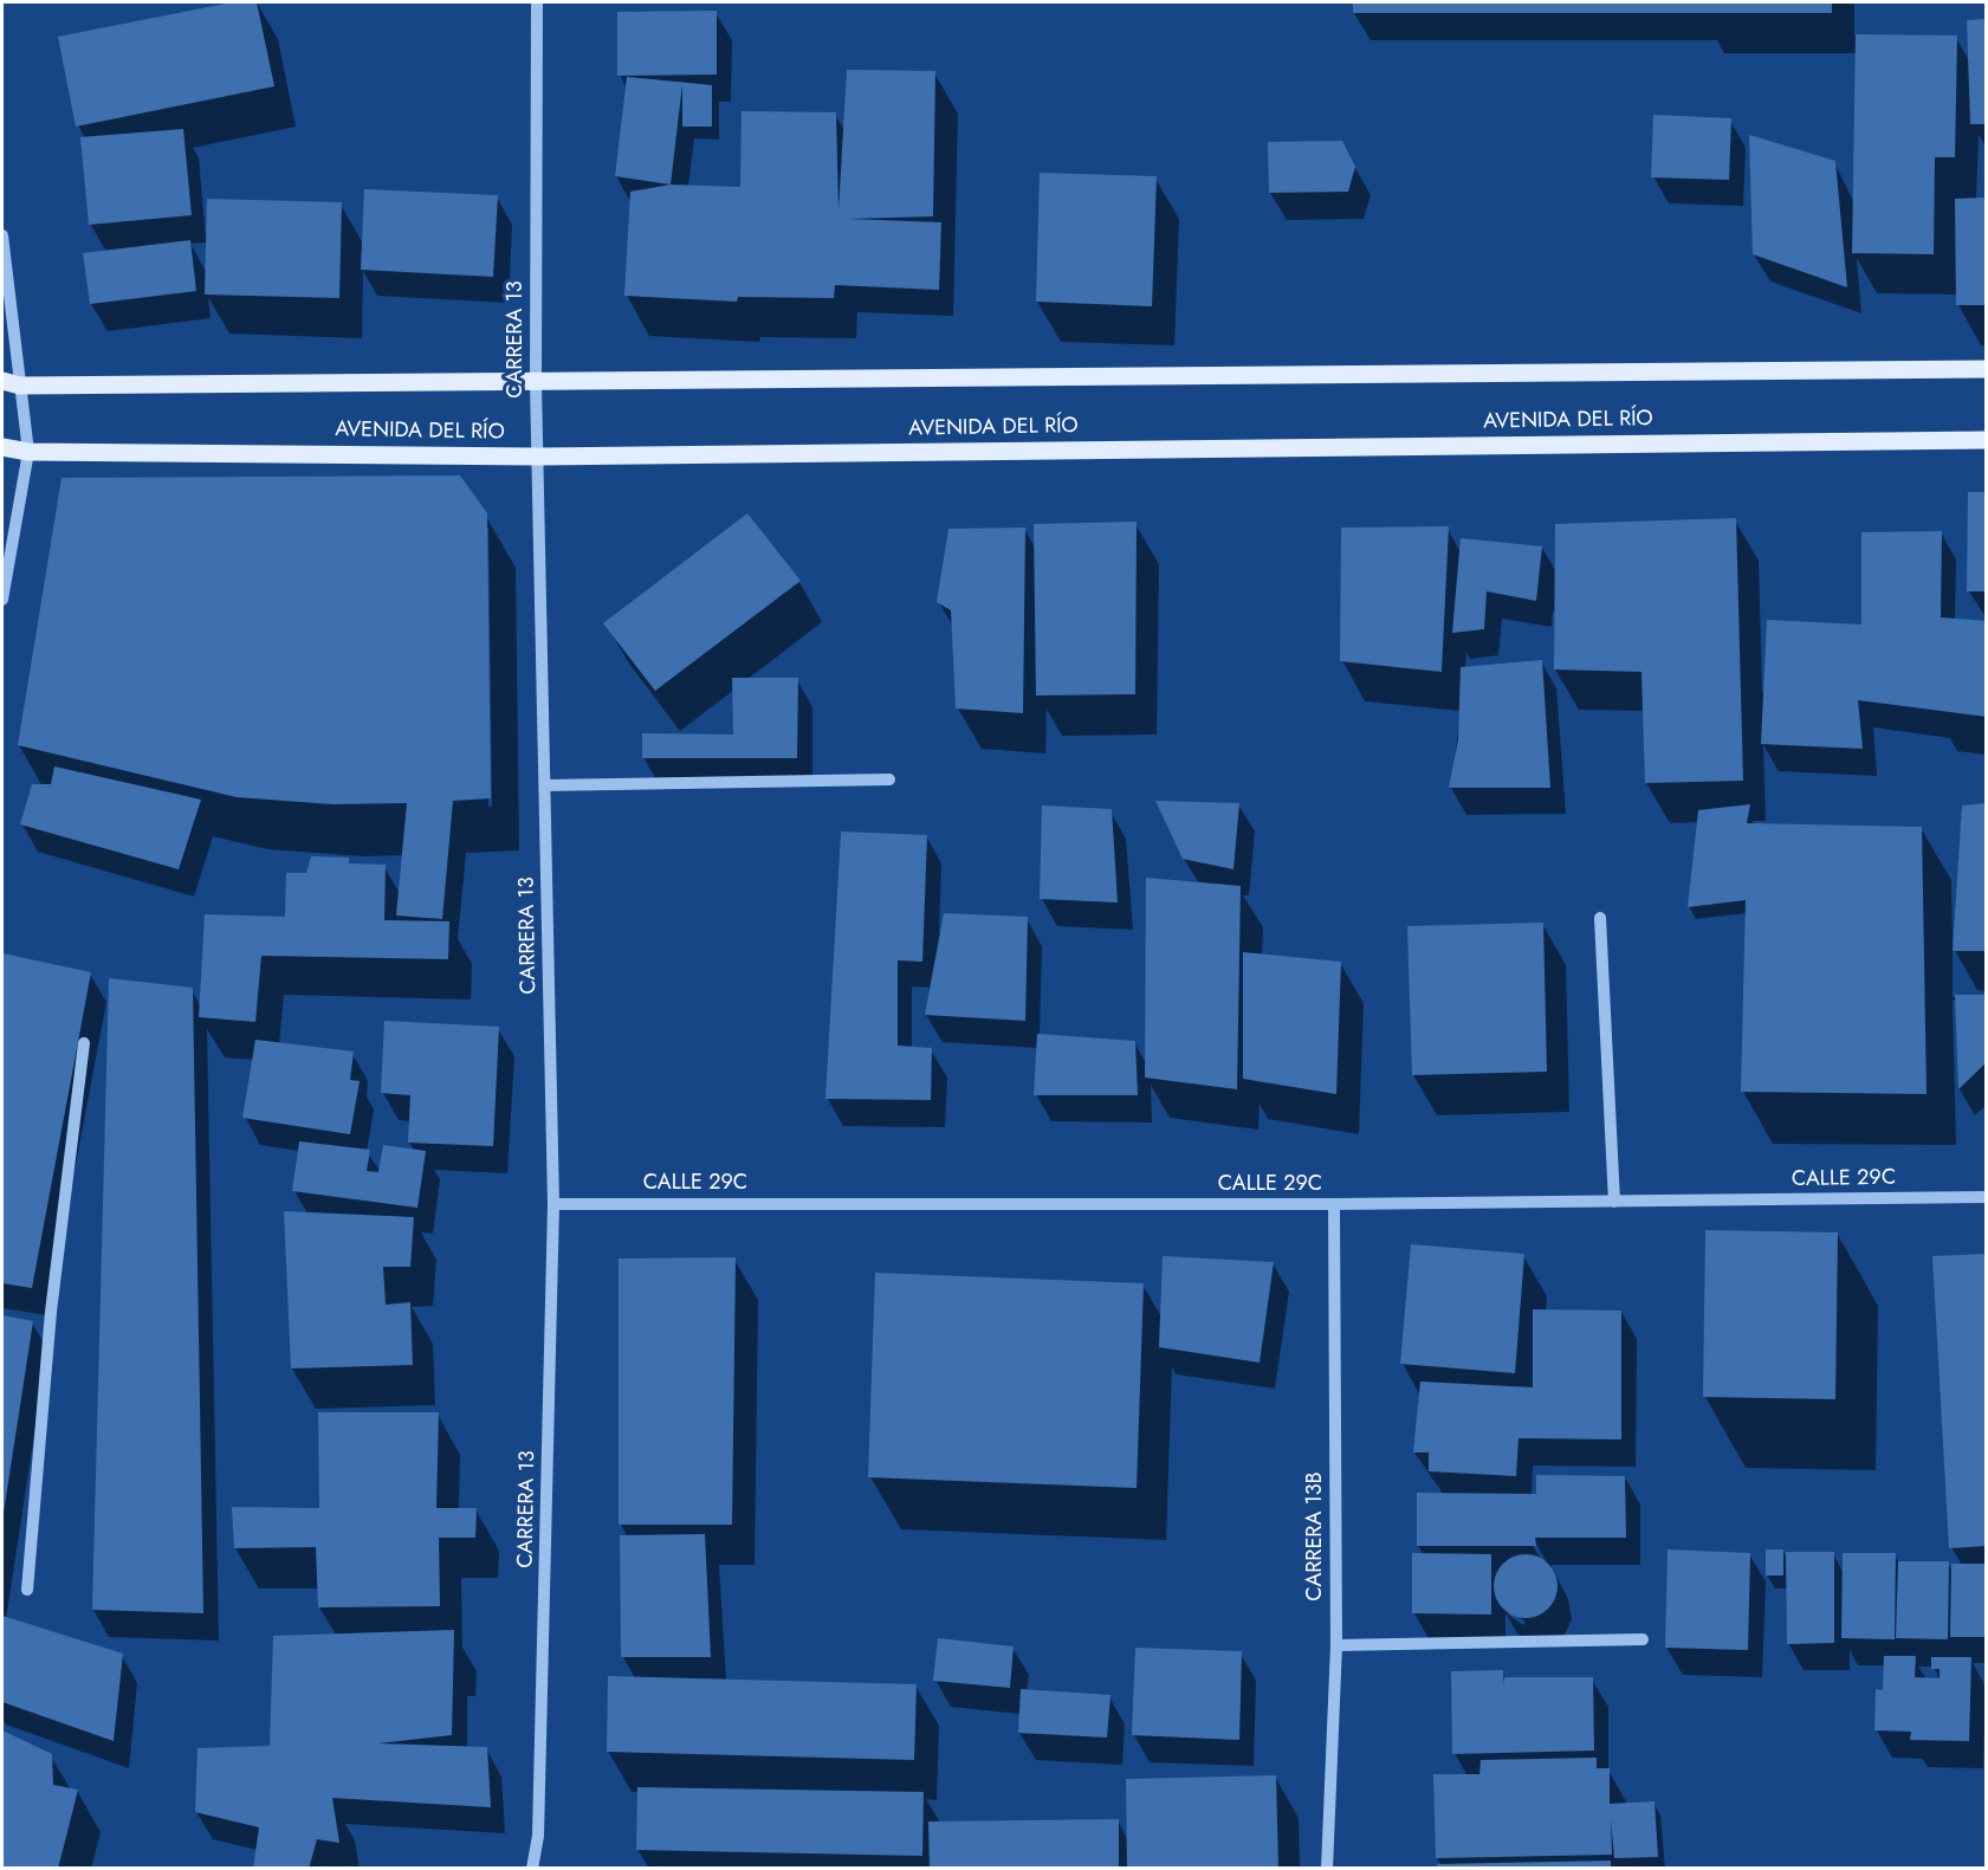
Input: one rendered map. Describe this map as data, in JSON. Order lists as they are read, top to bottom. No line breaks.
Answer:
{"streets":{"main road":["AVENIDA DEL RÍO"],"street":["CARRERA 13","CALLE 29C","CARRERA 13B"]},"crossings":[["CARRERA 13","AVENIDA DEL RÍO"],["CARRERA 13","CALLE 29C"],["CALLE 29C","CARRERA 13B"]]}
